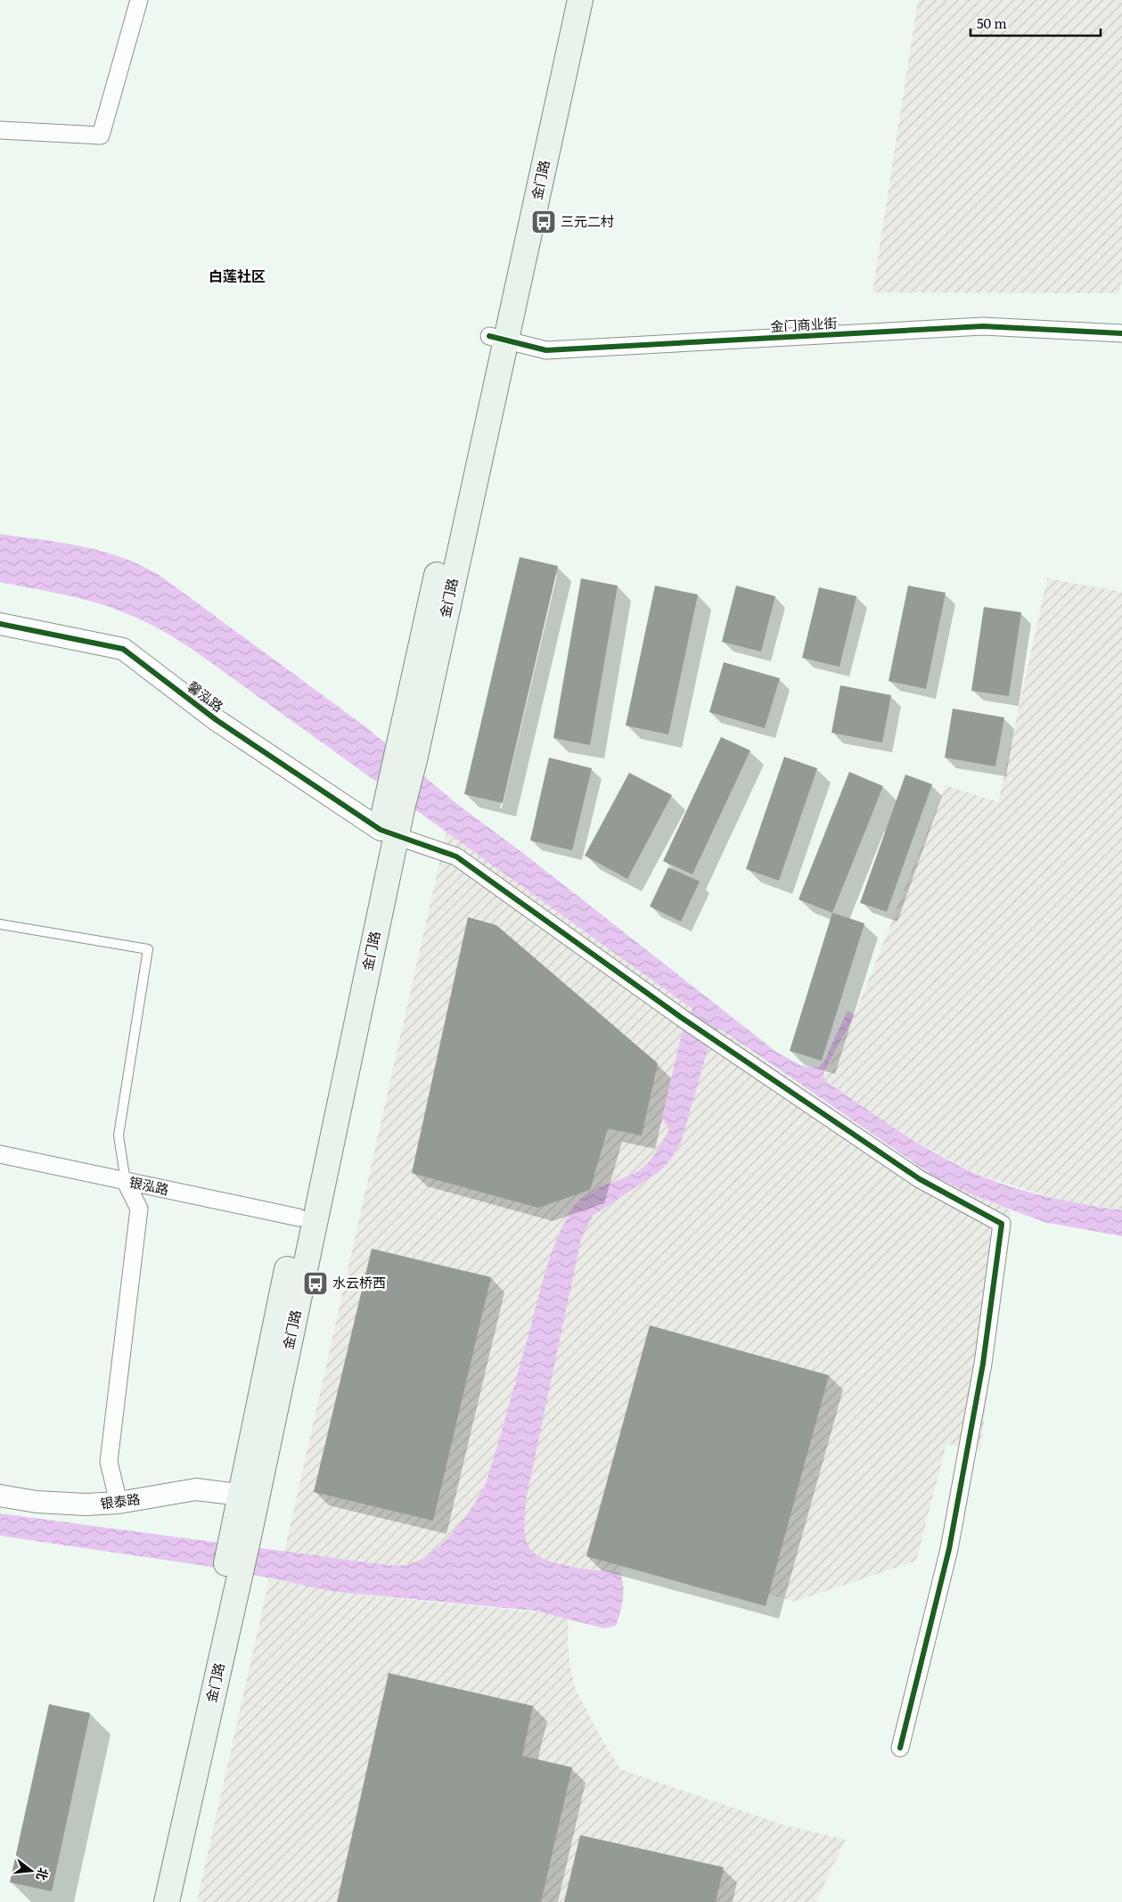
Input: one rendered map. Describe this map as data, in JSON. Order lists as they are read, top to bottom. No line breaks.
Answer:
{"streets":{"main road":["金门路"],"street":["金门商业街","馨泓路","银泓路","银泰路"]},"crossings":[["金门路","金门商业街"],["金门路","馨泓路"],["金门路","银泓路"],["金门路","银泰路"]],"districts":["白莲社区"],"places":{"bus stop":["三元二村","水云桥西"]},"scale_bar":"50 m","north":"right"}
